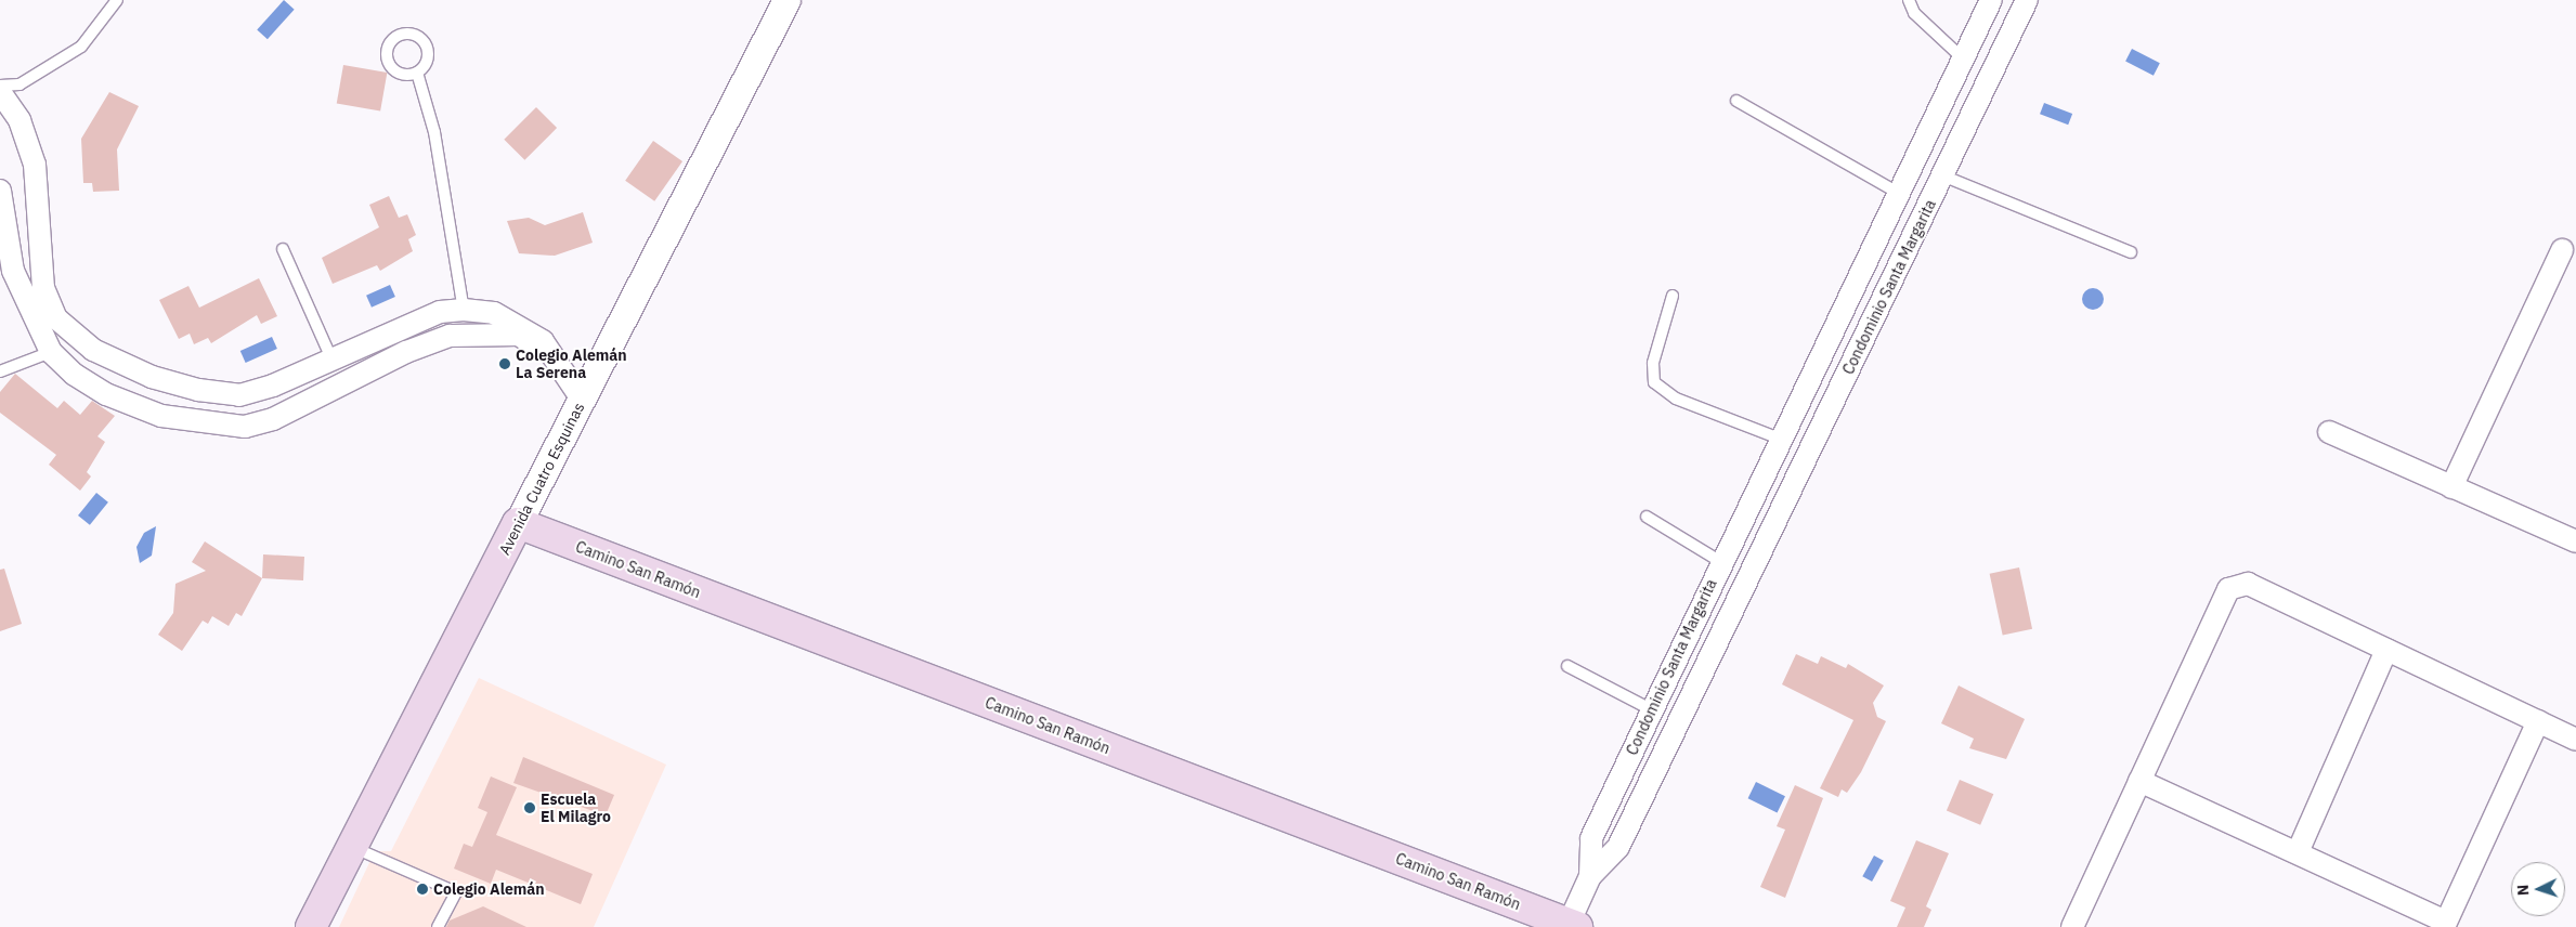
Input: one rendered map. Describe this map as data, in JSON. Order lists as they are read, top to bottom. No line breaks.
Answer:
{"streets":{"main road":["Avenida Cuatro Esquinas","Camino San Ramón"],"street":["Condominio Santa Margarita"]},"crossings":[["Condominio Santa Margarita","Camino San Ramón"],["Avenida Cuatro Esquinas","Camino San Ramón"]],"places":["Colegio Alemán La Serena","Escuela El Milagro","Colegio Alemán"],"north":"left"}
